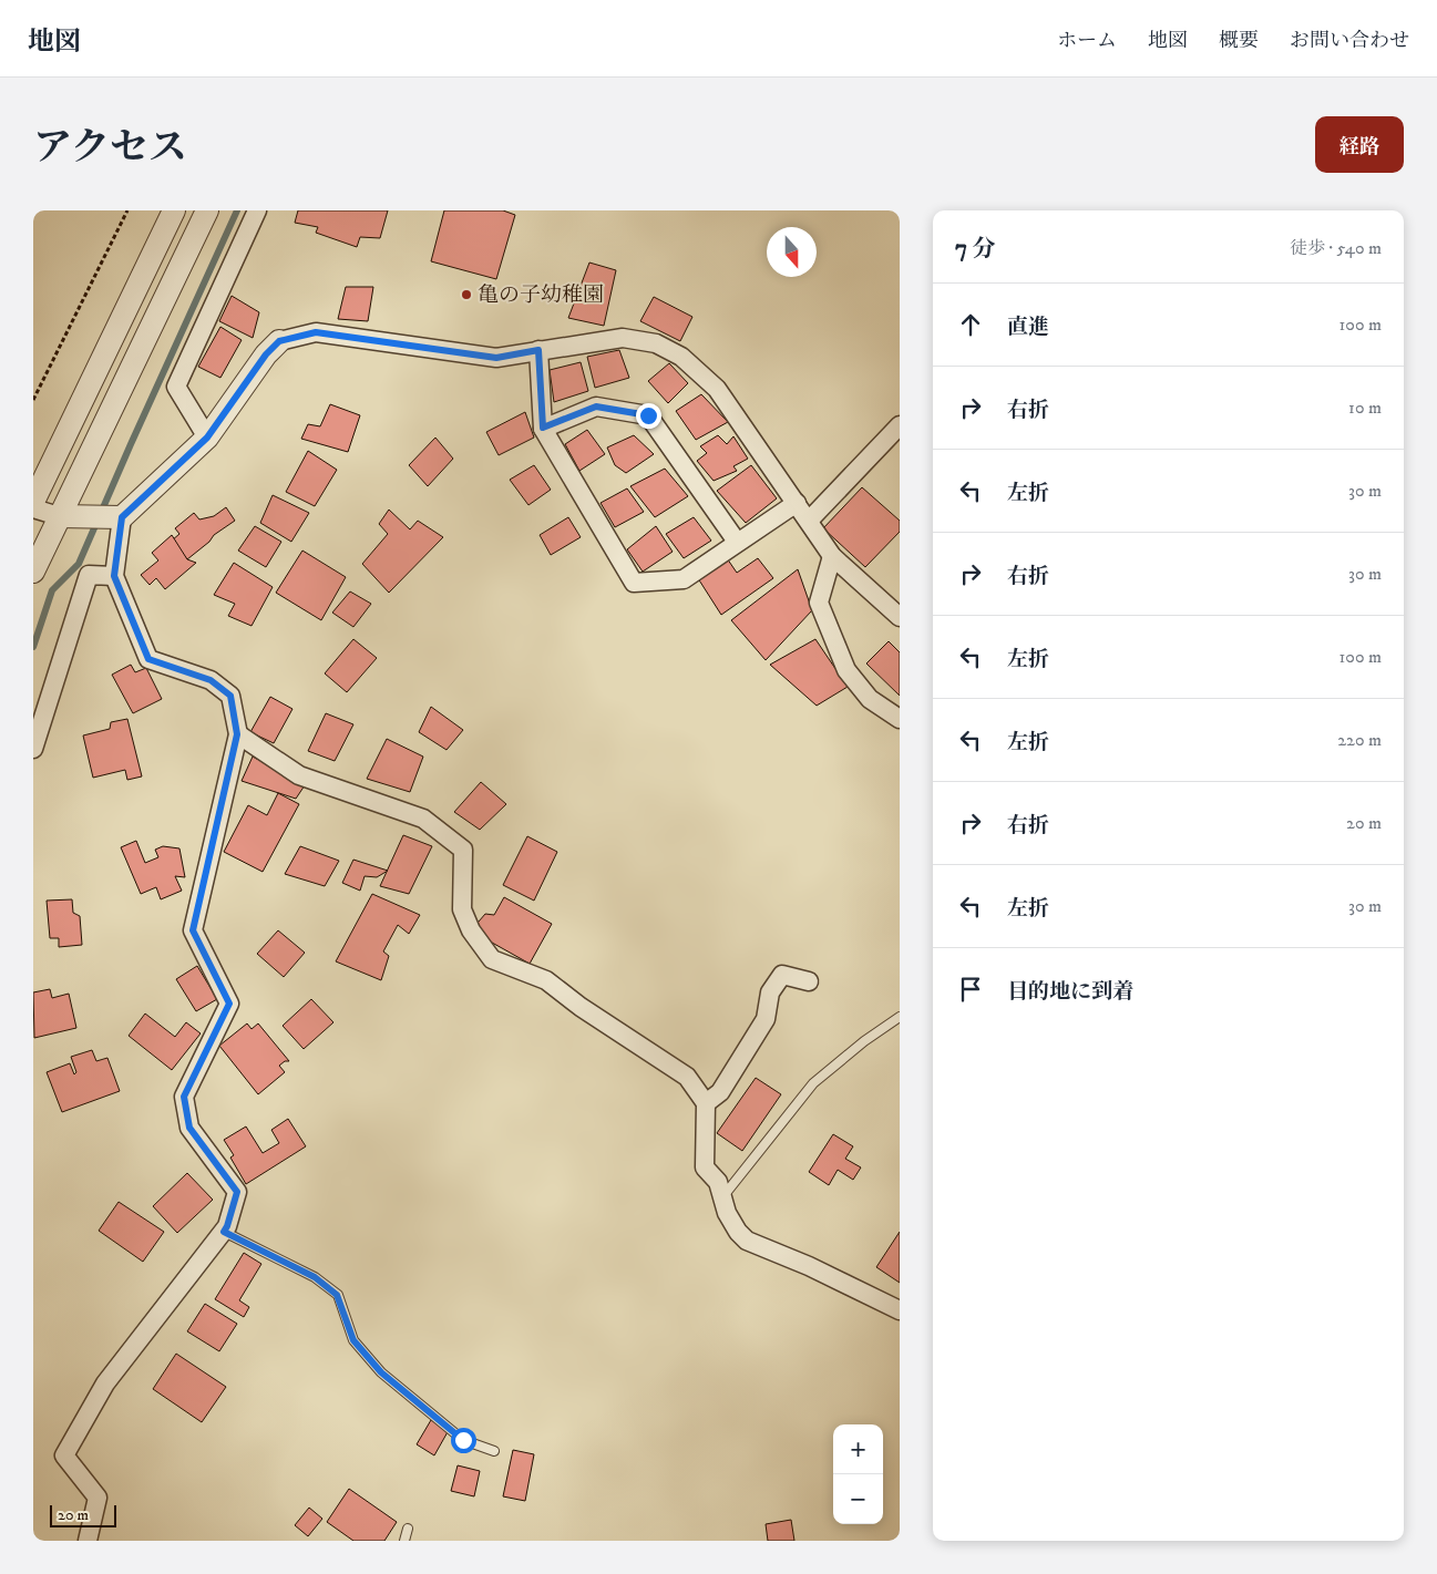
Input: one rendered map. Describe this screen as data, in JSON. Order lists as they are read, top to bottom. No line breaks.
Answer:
{"places":["亀の子幼稚園"],"scale_bar":"20 m","north":"bottom","page":{"header":"地図","nav":["ホーム","地図","概要","お問い合わせ"],"title":"アクセス","buttons":"経路","heading":["7 分","徒歩 · 540 m"],"list":[["直進","100 m"],["右折","10 m"],["左折","30 m"],["右折","30 m"],["左折","100 m"],["左折","220 m"],["右折","20 m"],["左折","30 m"],"目的地に到着"],"map_buttons":["+","−"],"scale":"20 m"}}
